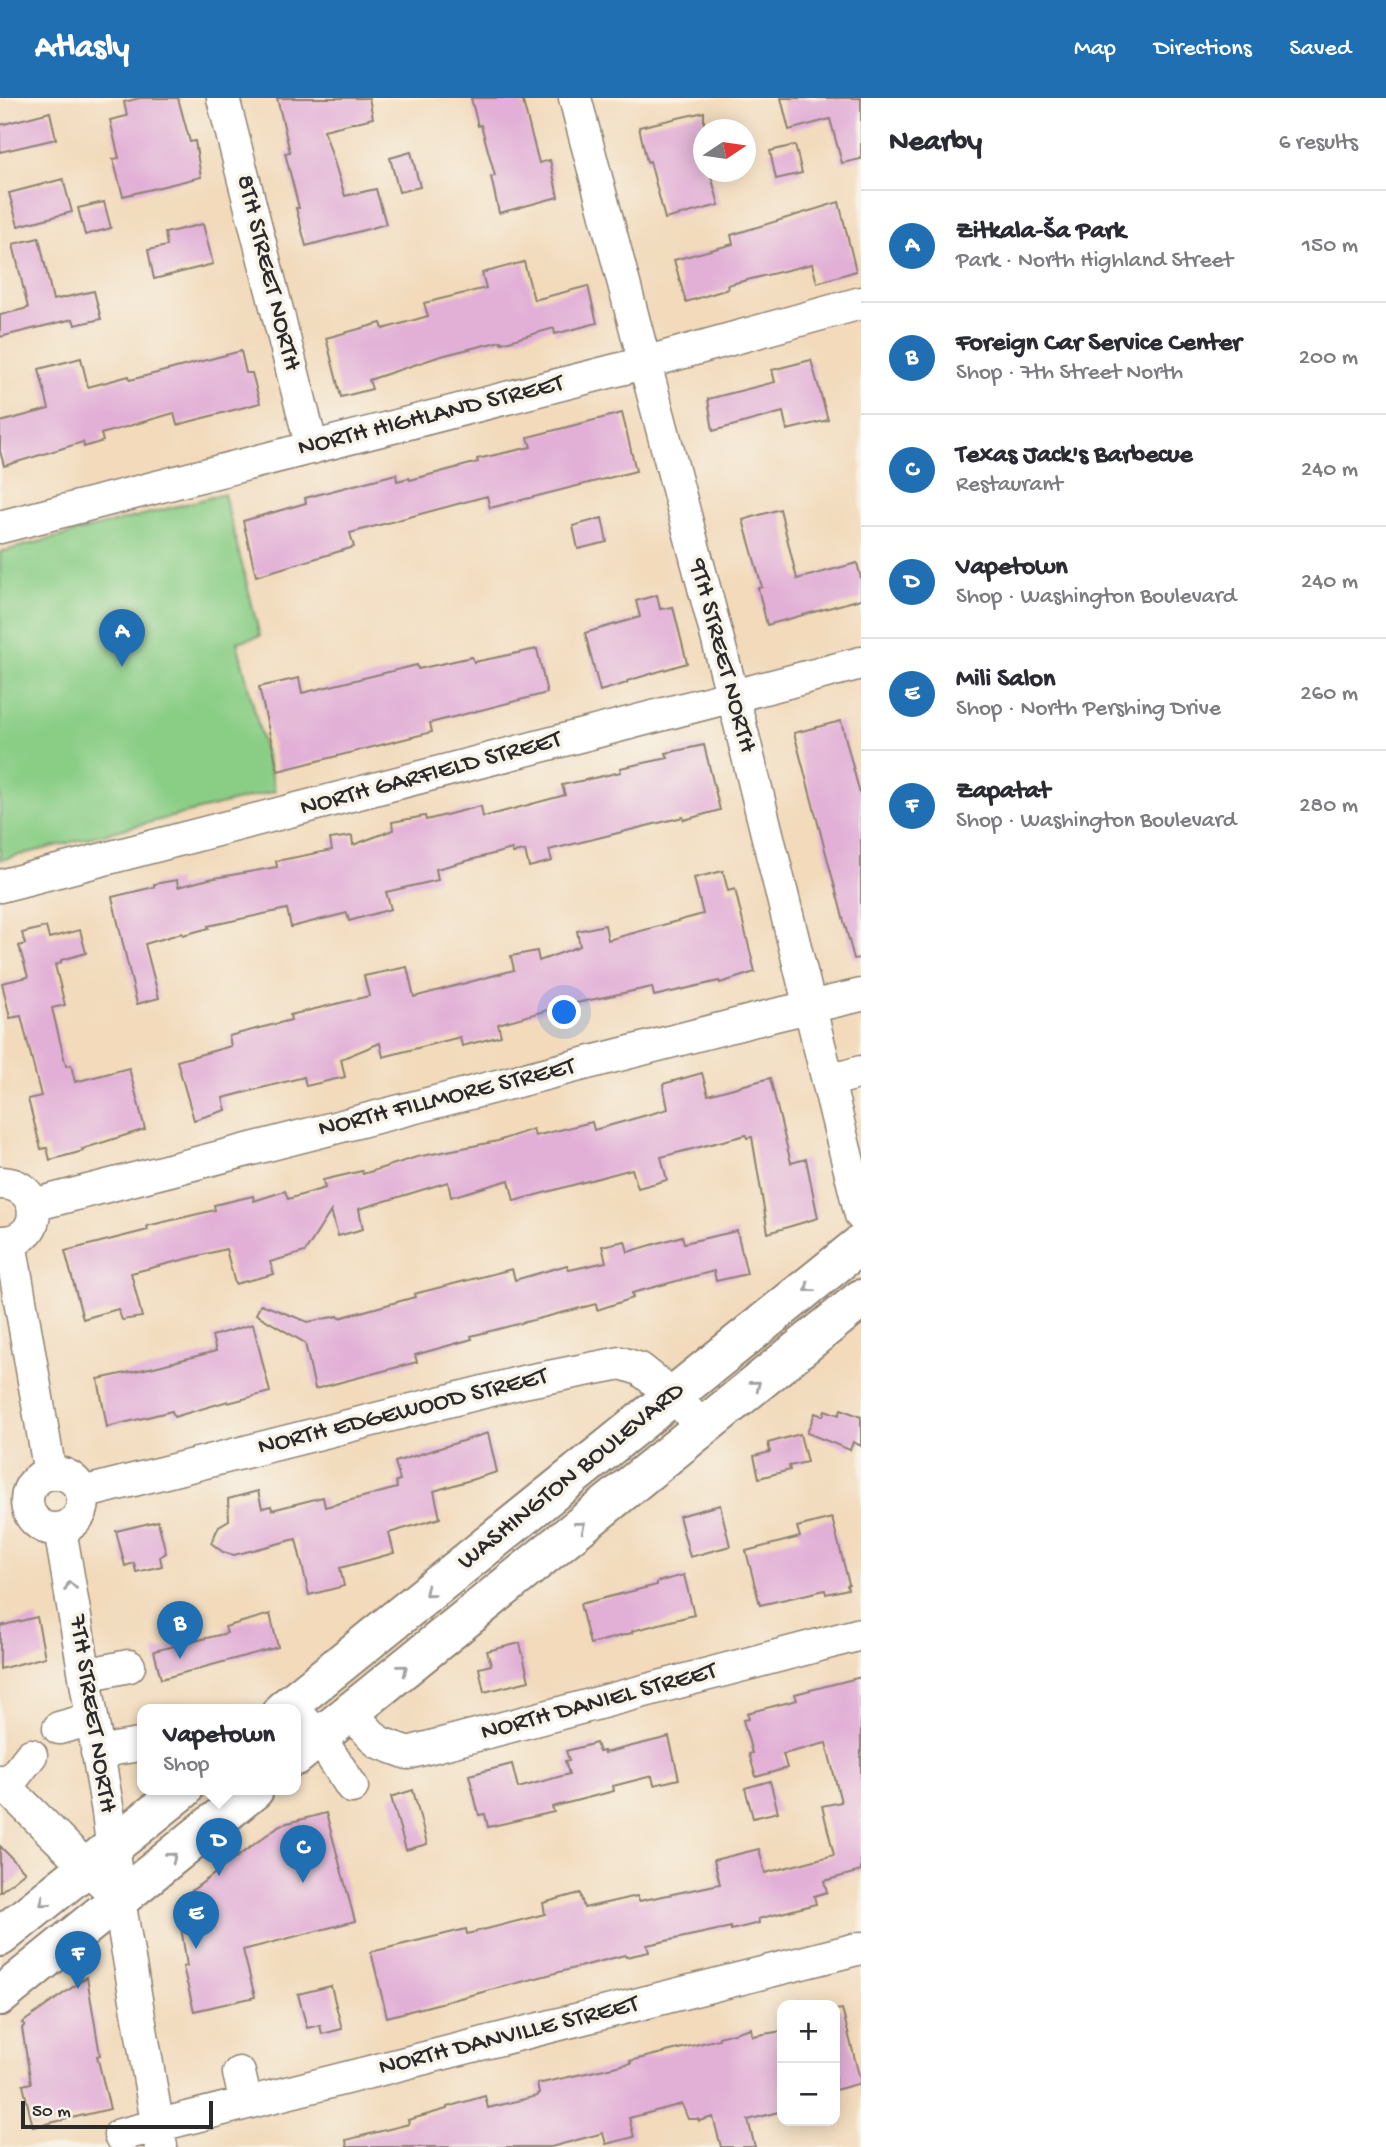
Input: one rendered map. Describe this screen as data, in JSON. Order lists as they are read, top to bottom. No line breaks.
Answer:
{"streets":{"main road":["WASHINGTON BOULEVARD"],"street":["8TH STREET NORTH","NORTH HIGHLAND STREET","9TH STREET NORTH","NORTH GARFIELD STREET","NORTH FILLMORE STREET","NORTH EDGEWOOD STREET","NORTH DANIEL STREET","7TH STREET NORTH","NORTH DANVILLE STREET"]},"crossings":[["8TH STREET NORTH","NORTH HIGHLAND STREET"],["NORTH HIGHLAND STREET","9TH STREET NORTH"],["9TH STREET NORTH","NORTH GARFIELD STREET"],["9TH STREET NORTH","NORTH FILLMORE STREET"],["NORTH EDGEWOOD STREET","WASHINGTON BOULEVARD"],["NORTH EDGEWOOD STREET","7TH STREET NORTH"],["WASHINGTON BOULEVARD","NORTH DANIEL STREET"],["7TH STREET NORTH","NORTH DANVILLE STREET"]],"scale_bar":"50 m","north":"right","page":{"header":"Atlasly","nav":["Map","Directions","Saved"],"heading":["Nearby","6 results"],"list":[{"mark":"A","name":"Zitkala-Ša Park","note":"Park · North Highland Street","value":"150 m"},{"mark":"B","name":"Foreign Car Service Center","note":"Shop · 7th Street North","value":"200 m"},{"mark":"C","name":"Texas Jack's Barbecue","note":"Restaurant","value":"240 m"},{"mark":"D","name":"Vapetown","note":"Shop · Washington Boulevard","value":"240 m"},{"mark":"E","name":"Mili Salon","note":"Shop · North Pershing Drive","value":"260 m"},{"mark":"F","name":"Zapatat","note":"Shop · Washington Boulevard","value":"280 m"}],"pins":["A","B","D","C","E","F"],"popup":["Vapetown","Shop"],"map_buttons":["+","−"],"scale":"50 m"}}
